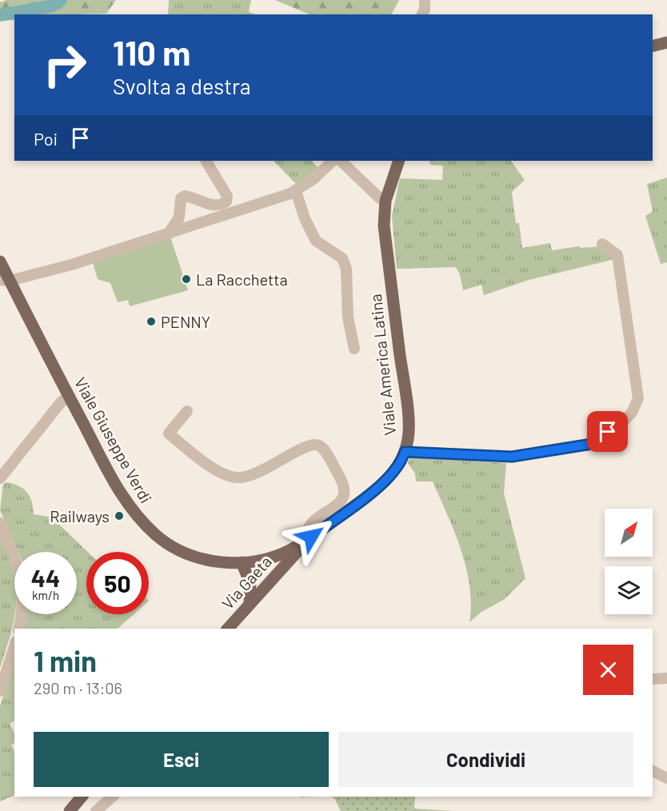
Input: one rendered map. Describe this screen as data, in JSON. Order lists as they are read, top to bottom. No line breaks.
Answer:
{"streets":{"main road":["Viale America Latina","Viale Giuseppe Verdi","Via Gaeta"]},"crossings":[["Viale America Latina","Viale Giuseppe Verdi"],["Viale America Latina","Via Gaeta"]],"places":["La Racchetta","PENNY","Railways"],"north":"top right","page":{"turn":["110 m","Svolta a destra"],"then":"Poi","speed":"44 km/h","limit":"50","heading":["1 min","290 m · 13:06"],"buttons":["Esci","Condividi"]}}
